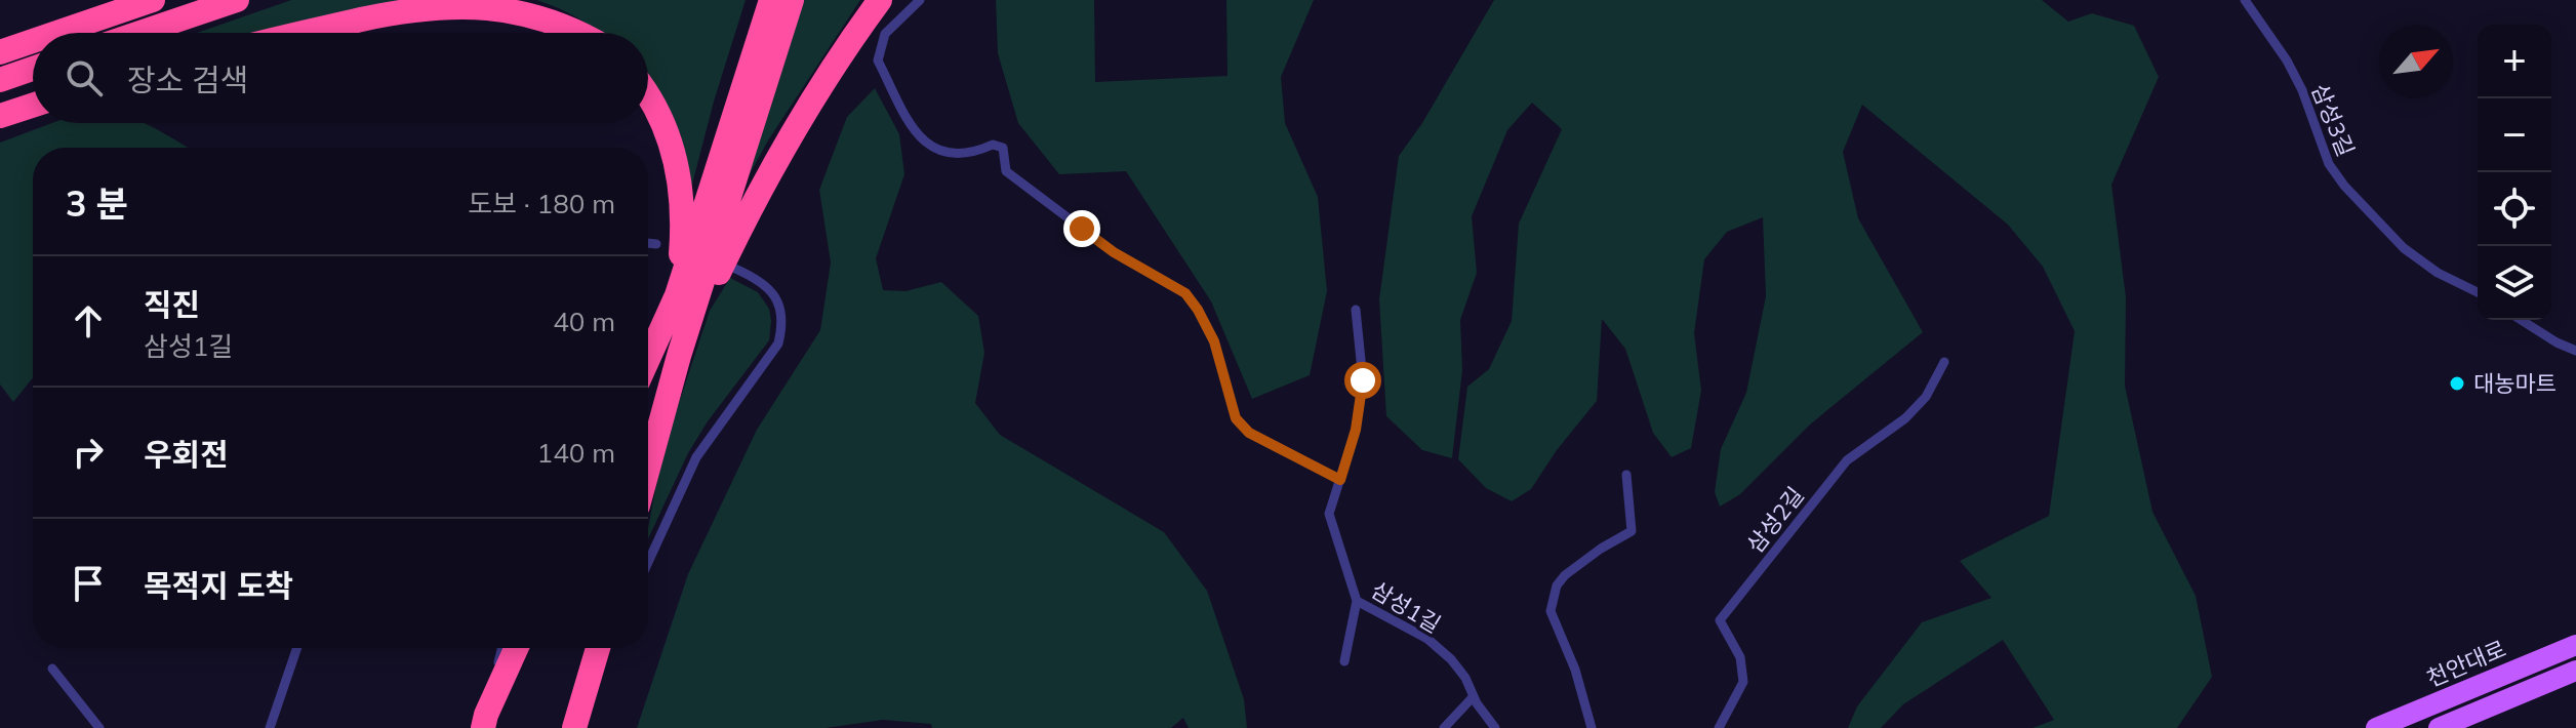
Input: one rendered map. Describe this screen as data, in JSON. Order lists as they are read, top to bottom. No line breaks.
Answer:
{"streets":{"main road":["천안대로"],"lane":["삼성3길","삼성2길","삼성1길"]},"places":["대농마트"],"north":"top right","page":{"map_buttons":["+","−"],"search":"장소 검색","heading":["3 분","도보 · 180 m"],"list":[["직진","삼성1길","40 m"],["우회전","140 m"],"목적지 도착"]}}
